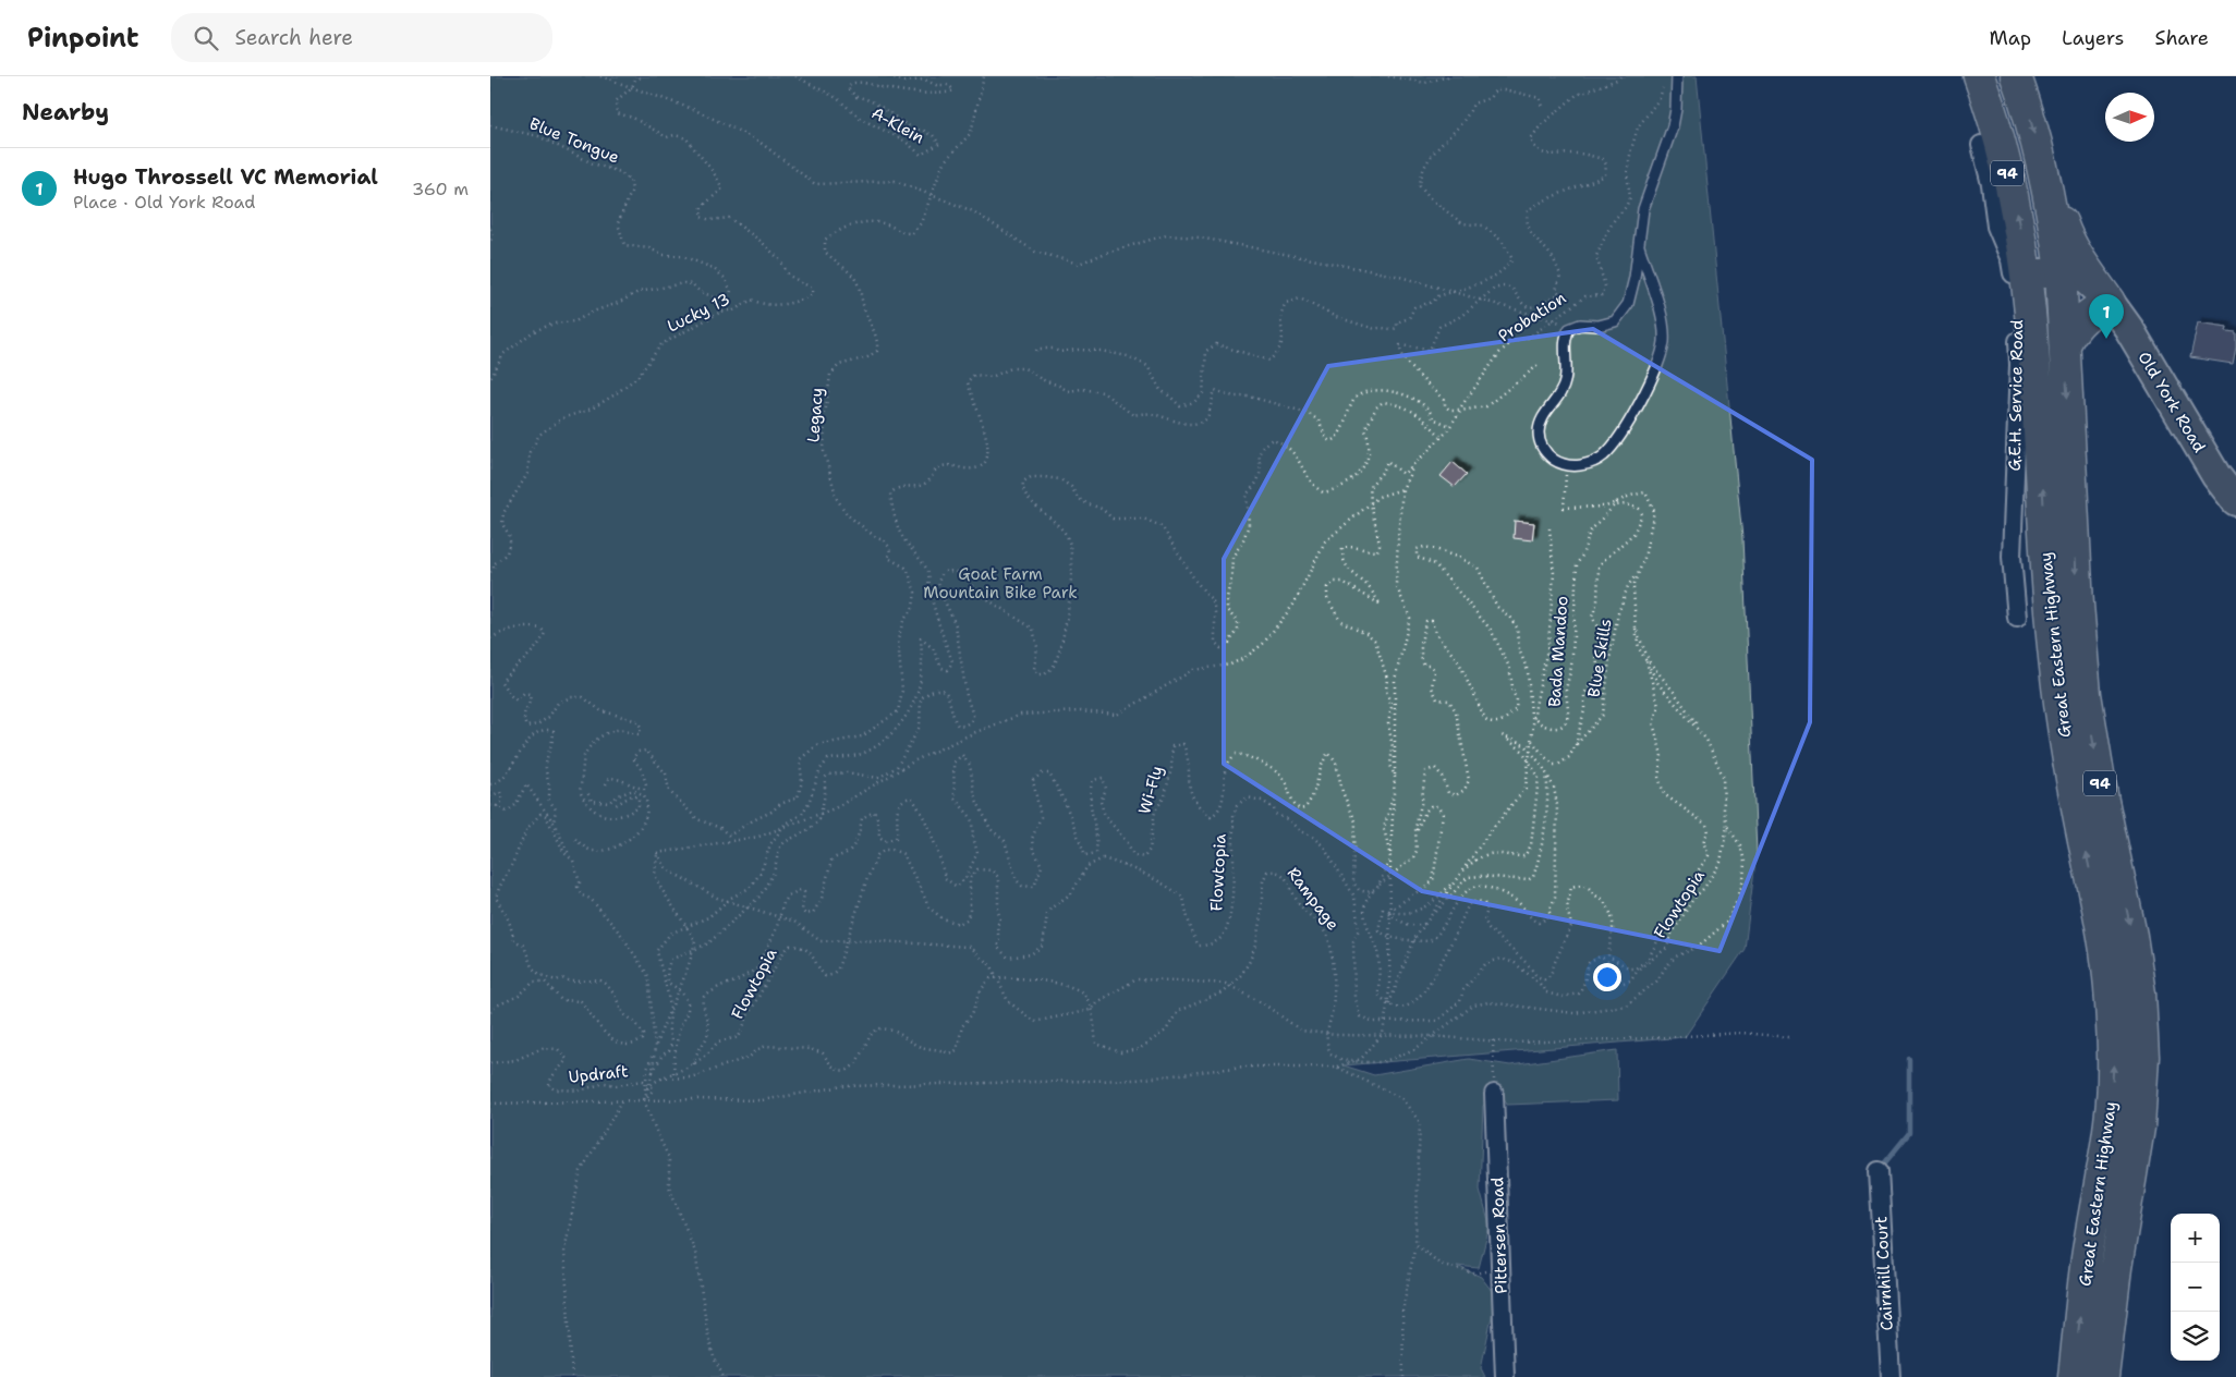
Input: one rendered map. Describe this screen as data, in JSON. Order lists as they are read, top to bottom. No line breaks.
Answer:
{"streets":{"highway":["94","Great Eastern Highway"],"main road":["Old York Road"],"street":["G.E.H. Service Road","Pittersen Road","Cairnhill Court"],"path":["A-Klein","Blue Tongue","Lucky 13","Probation","Legacy","Bada Mandoo","Blue Skills","Wi-Fly","Flowtopia","Rampage","Updraft"]},"crossings":[["G.E.H. Service Road","Great Eastern Highway"],["Bada Mandoo","Wi-Fly"],["Bada Mandoo","Flowtopia"],["Blue Skills","Flowtopia"],["Wi-Fly","Flowtopia"],["Flowtopia","Updraft"]],"parks":["Goat Farm Mountain Bike Park"],"north":"right","page":{"header":"Pinpoint","search":"Search here","nav":["Map","Layers","Share"],"heading":"Nearby","list":[{"mark":"1","name":"Hugo Throssell VC Memorial","note":"Place · Old York Road","value":"360 m"}],"pins":"1","map_buttons":["+","−"]}}
